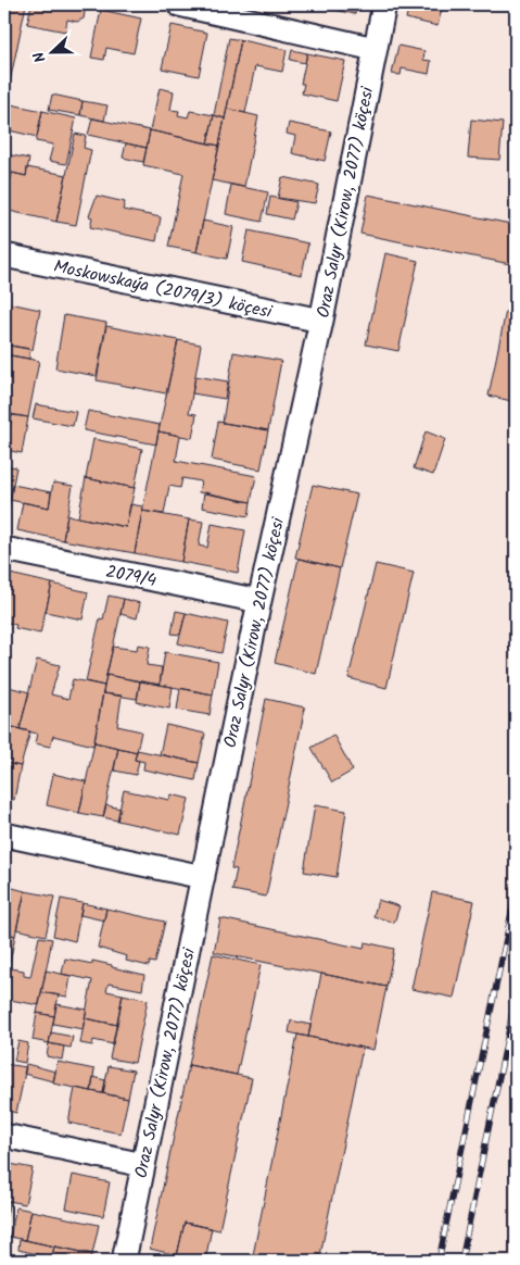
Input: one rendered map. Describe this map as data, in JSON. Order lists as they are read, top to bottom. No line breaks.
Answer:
{"streets":{"street":["Oraz Salyr (Kirow, 2077) köçesi","Moskowskaýa (2079/3) köçesi","2079/4"]},"crossings":[["Oraz Salyr (Kirow, 2077) köçesi","Moskowskaýa (2079/3) köçesi"],["Oraz Salyr (Kirow, 2077) köçesi","2079/4"]],"north":"left"}
